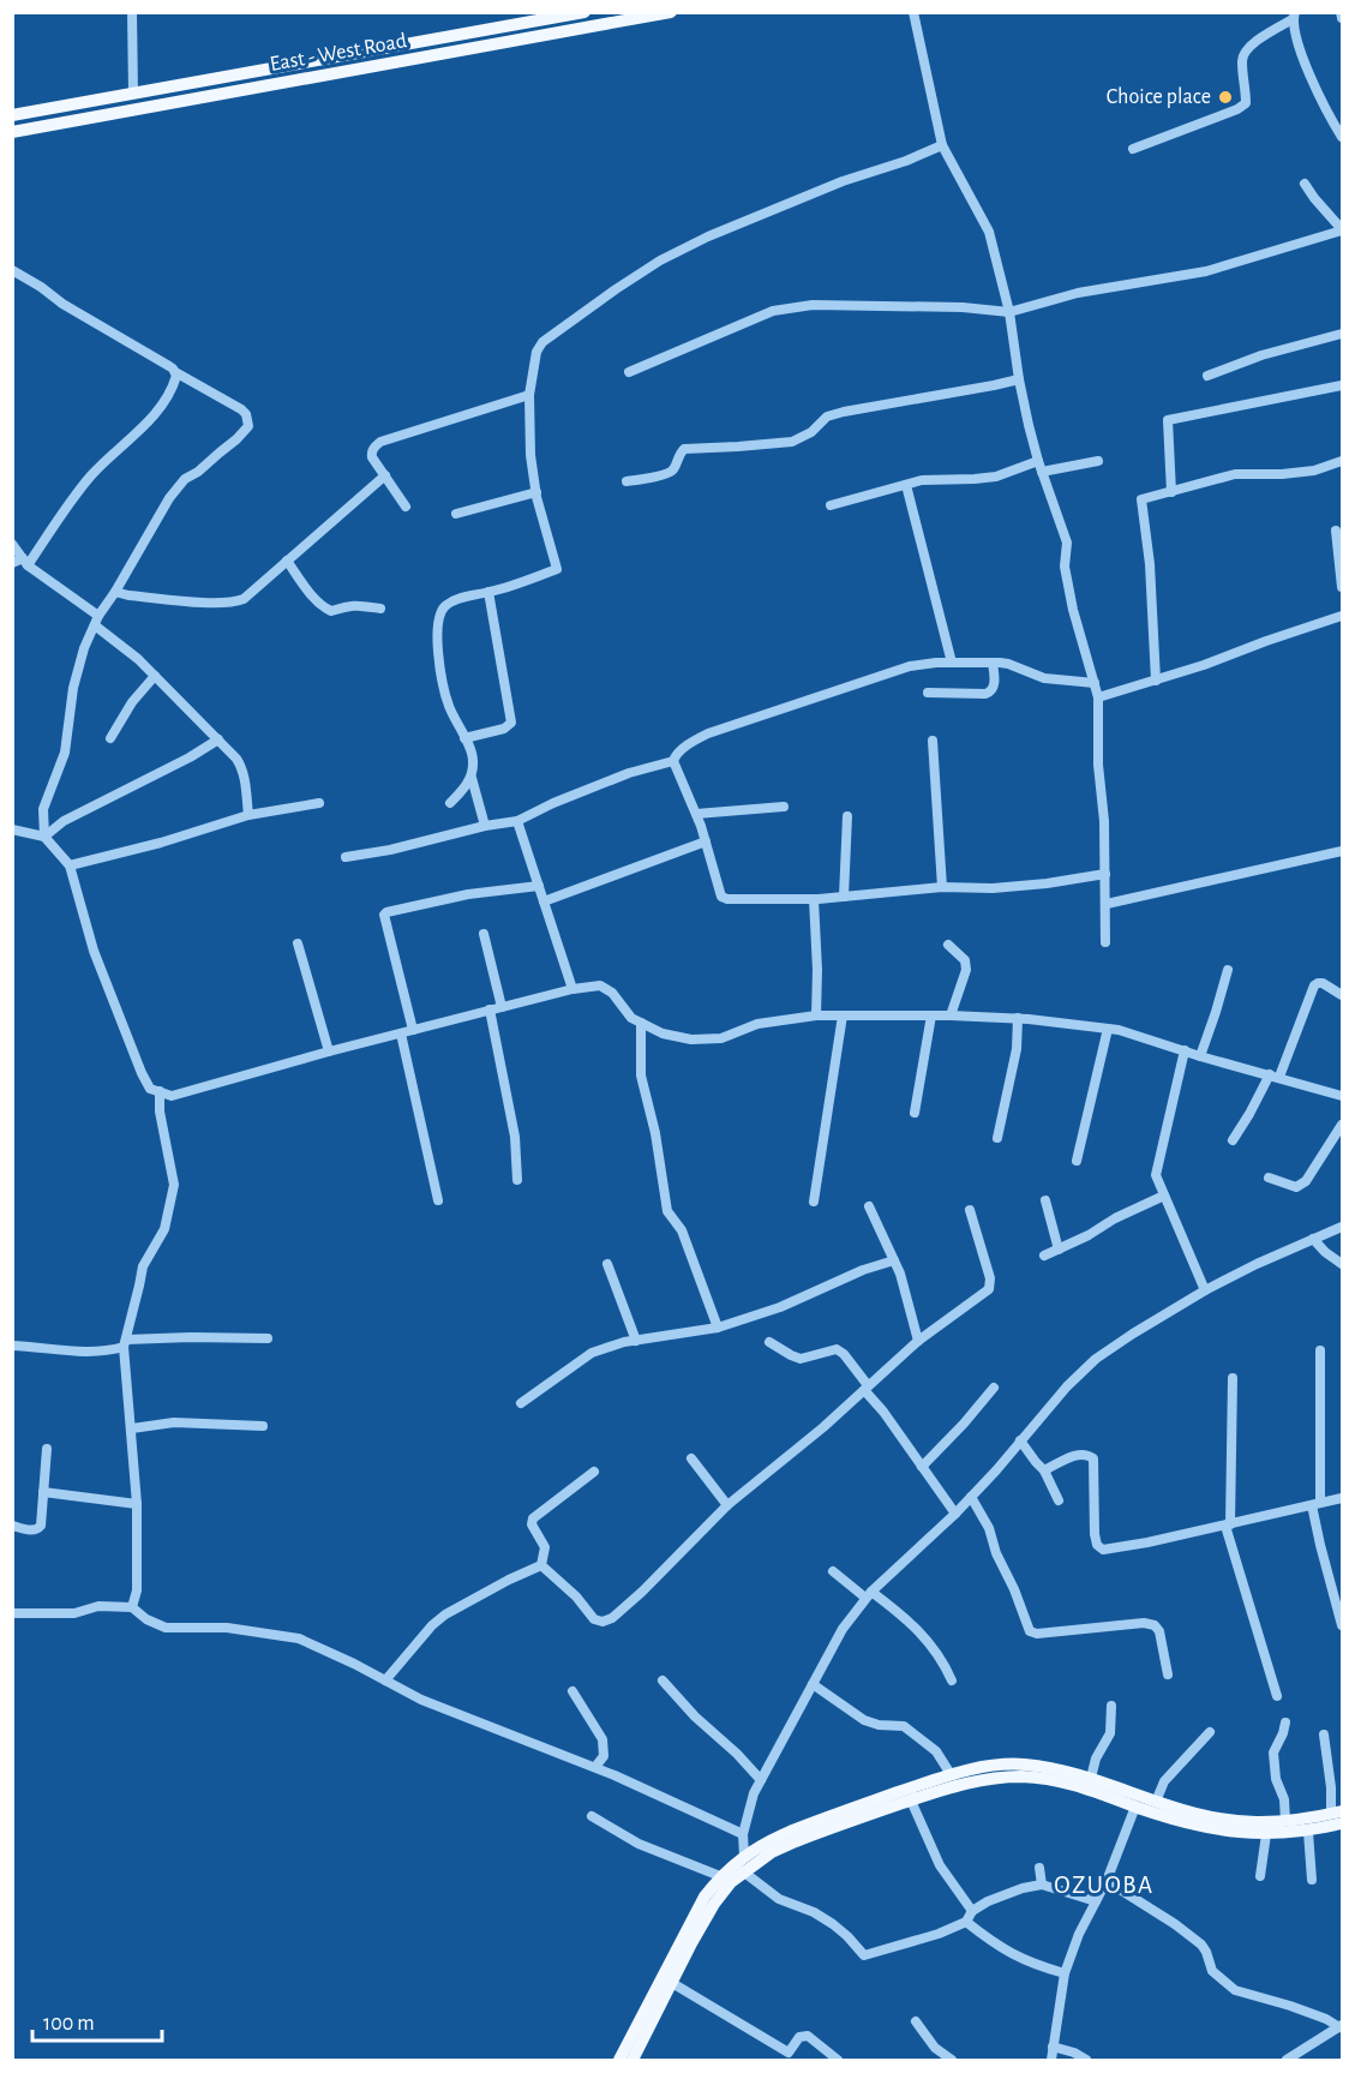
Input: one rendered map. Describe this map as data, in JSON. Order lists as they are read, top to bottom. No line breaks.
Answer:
{"streets":{"main road":["East - West Road"]},"districts":["OZUOBA"],"places":["Choice place"],"scale_bar":"100 m"}
